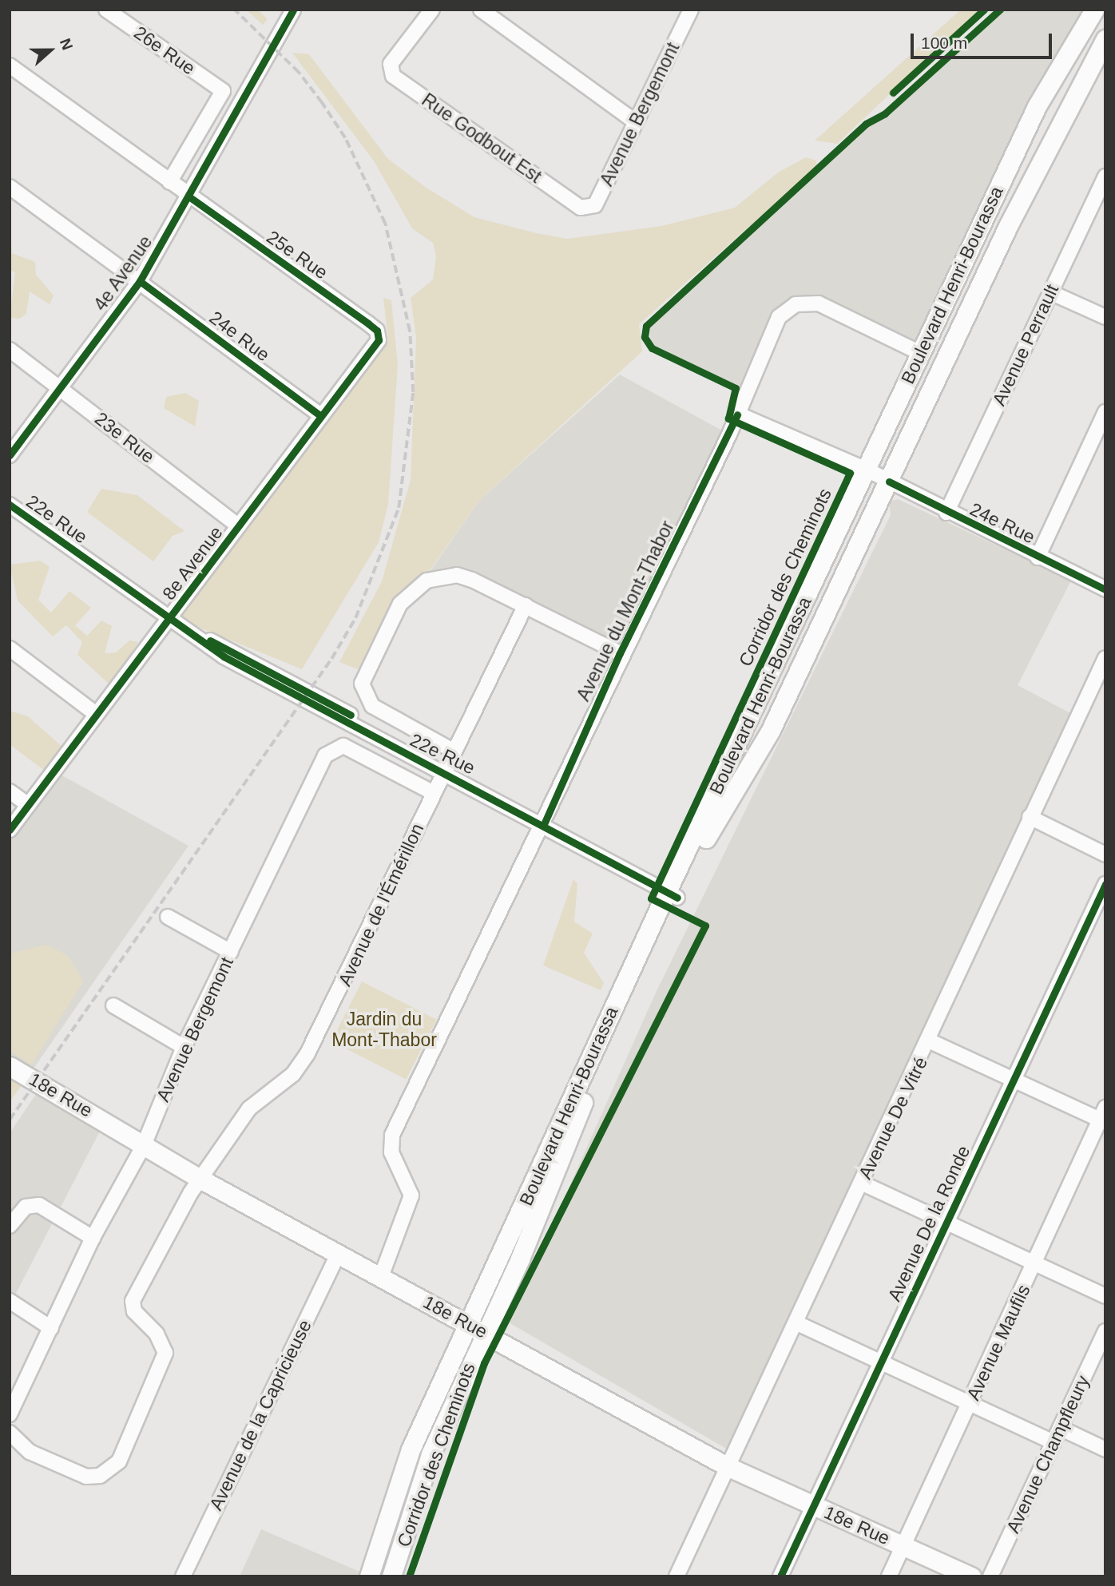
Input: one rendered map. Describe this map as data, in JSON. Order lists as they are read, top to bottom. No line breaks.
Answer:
{"streets":{"main road":["Boulevard Henri-Bourassa","18e Rue"],"street":["26e Rue","Avenue Bergemont","Rue Godbout Est","25e Rue","4e Avenue","24e Rue","Avenue Perrault","23e Rue","22e Rue","8e Avenue","Avenue du Mont-Thabor","Avenue de l'Émérillon","Avenue De Vitré","Avenue De la Ronde","Avenue Maufils","Avenue de la Capricieuse","Avenue Champfleury"],"cycle path":["Corridor des Cheminots"]},"crossings":[["26e Rue","25e Rue"],["Avenue Bergemont","Rue Godbout Est"],["Avenue Bergemont","Avenue de l'Émérillon"],["Avenue Bergemont","18e Rue"],["25e Rue","4e Avenue"],["25e Rue","8e Avenue"],["4e Avenue","24e Rue"],["4e Avenue","23e Rue"],["Boulevard Henri-Bourassa","24e Rue"],["Boulevard Henri-Bourassa","22e Rue"],["Boulevard Henri-Bourassa","Avenue du Mont-Thabor"],["Boulevard Henri-Bourassa","18e Rue"],["24e Rue","Avenue Perrault"],["24e Rue","8e Avenue"],["24e Rue","Avenue du Mont-Thabor"],["23e Rue","8e Avenue"],["22e Rue","8e Avenue"],["22e Rue","Avenue du Mont-Thabor"],["22e Rue","Avenue de l'Émérillon"],["Avenue du Mont-Thabor","18e Rue"],["Avenue de l'Émérillon","18e Rue"],["18e Rue","Avenue De Vitré"],["18e Rue","Avenue De la Ronde"],["18e Rue","Avenue Maufils"],["18e Rue","Avenue de la Capricieuse"]],"parks":["Jardin du Mont-Thabor"],"scale_bar":"100 m","north":"right"}
